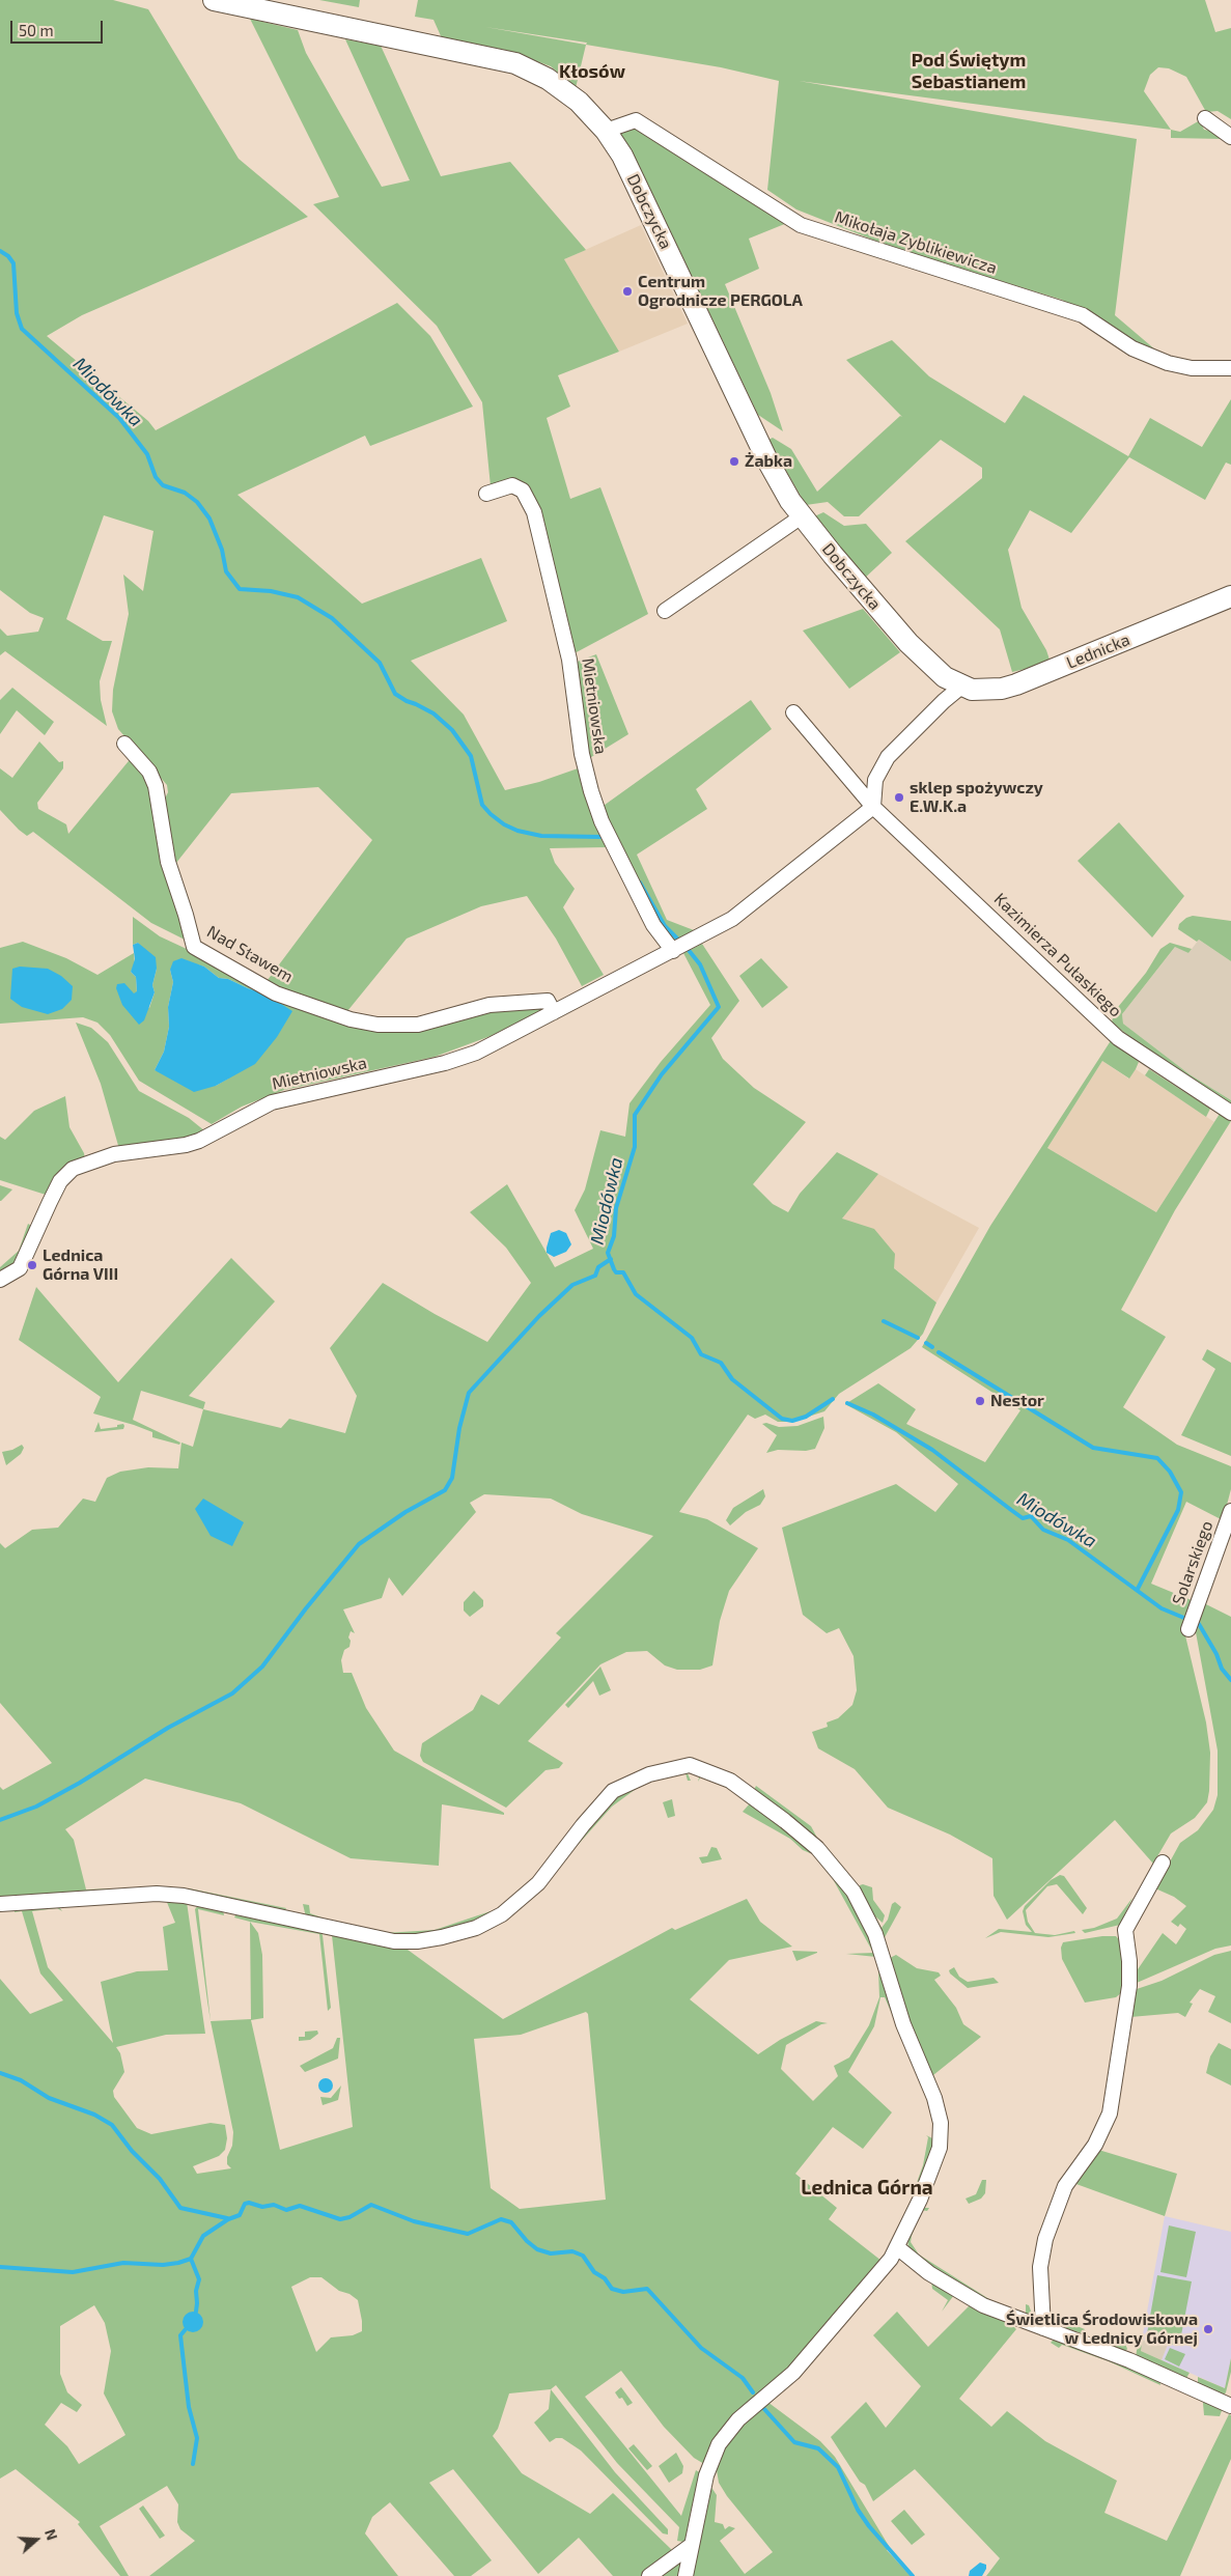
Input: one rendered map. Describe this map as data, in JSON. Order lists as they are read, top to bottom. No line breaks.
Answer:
{"streets":{"main road":["Dobczycka","Lednicka"],"street":["Mikołaja Zyblikiewicza","Mietniowska","Nad Stawem","Kazimierza Pułaskiego","Solarskiego"]},"crossings":[["Dobczycka","Mikołaja Zyblikiewicza"],["Dobczycka","Lednicka"],["Mietniowska","Nad Stawem"],["Mietniowska","Kazimierza Pułaskiego"]],"districts":["Pod Świętym Sebastianem","Kłosów","Lednica Górna"],"water":["Miodówka"],"places":["Centrum Ogrodnicze PERGOLA","Żabka","sklep spożywczy E.W.K.a","Lednica Górna VIII","Nestor","Świetlica Środowiskowa w Lednicy Górnej"],"scale_bar":"50 m","north":"right"}
